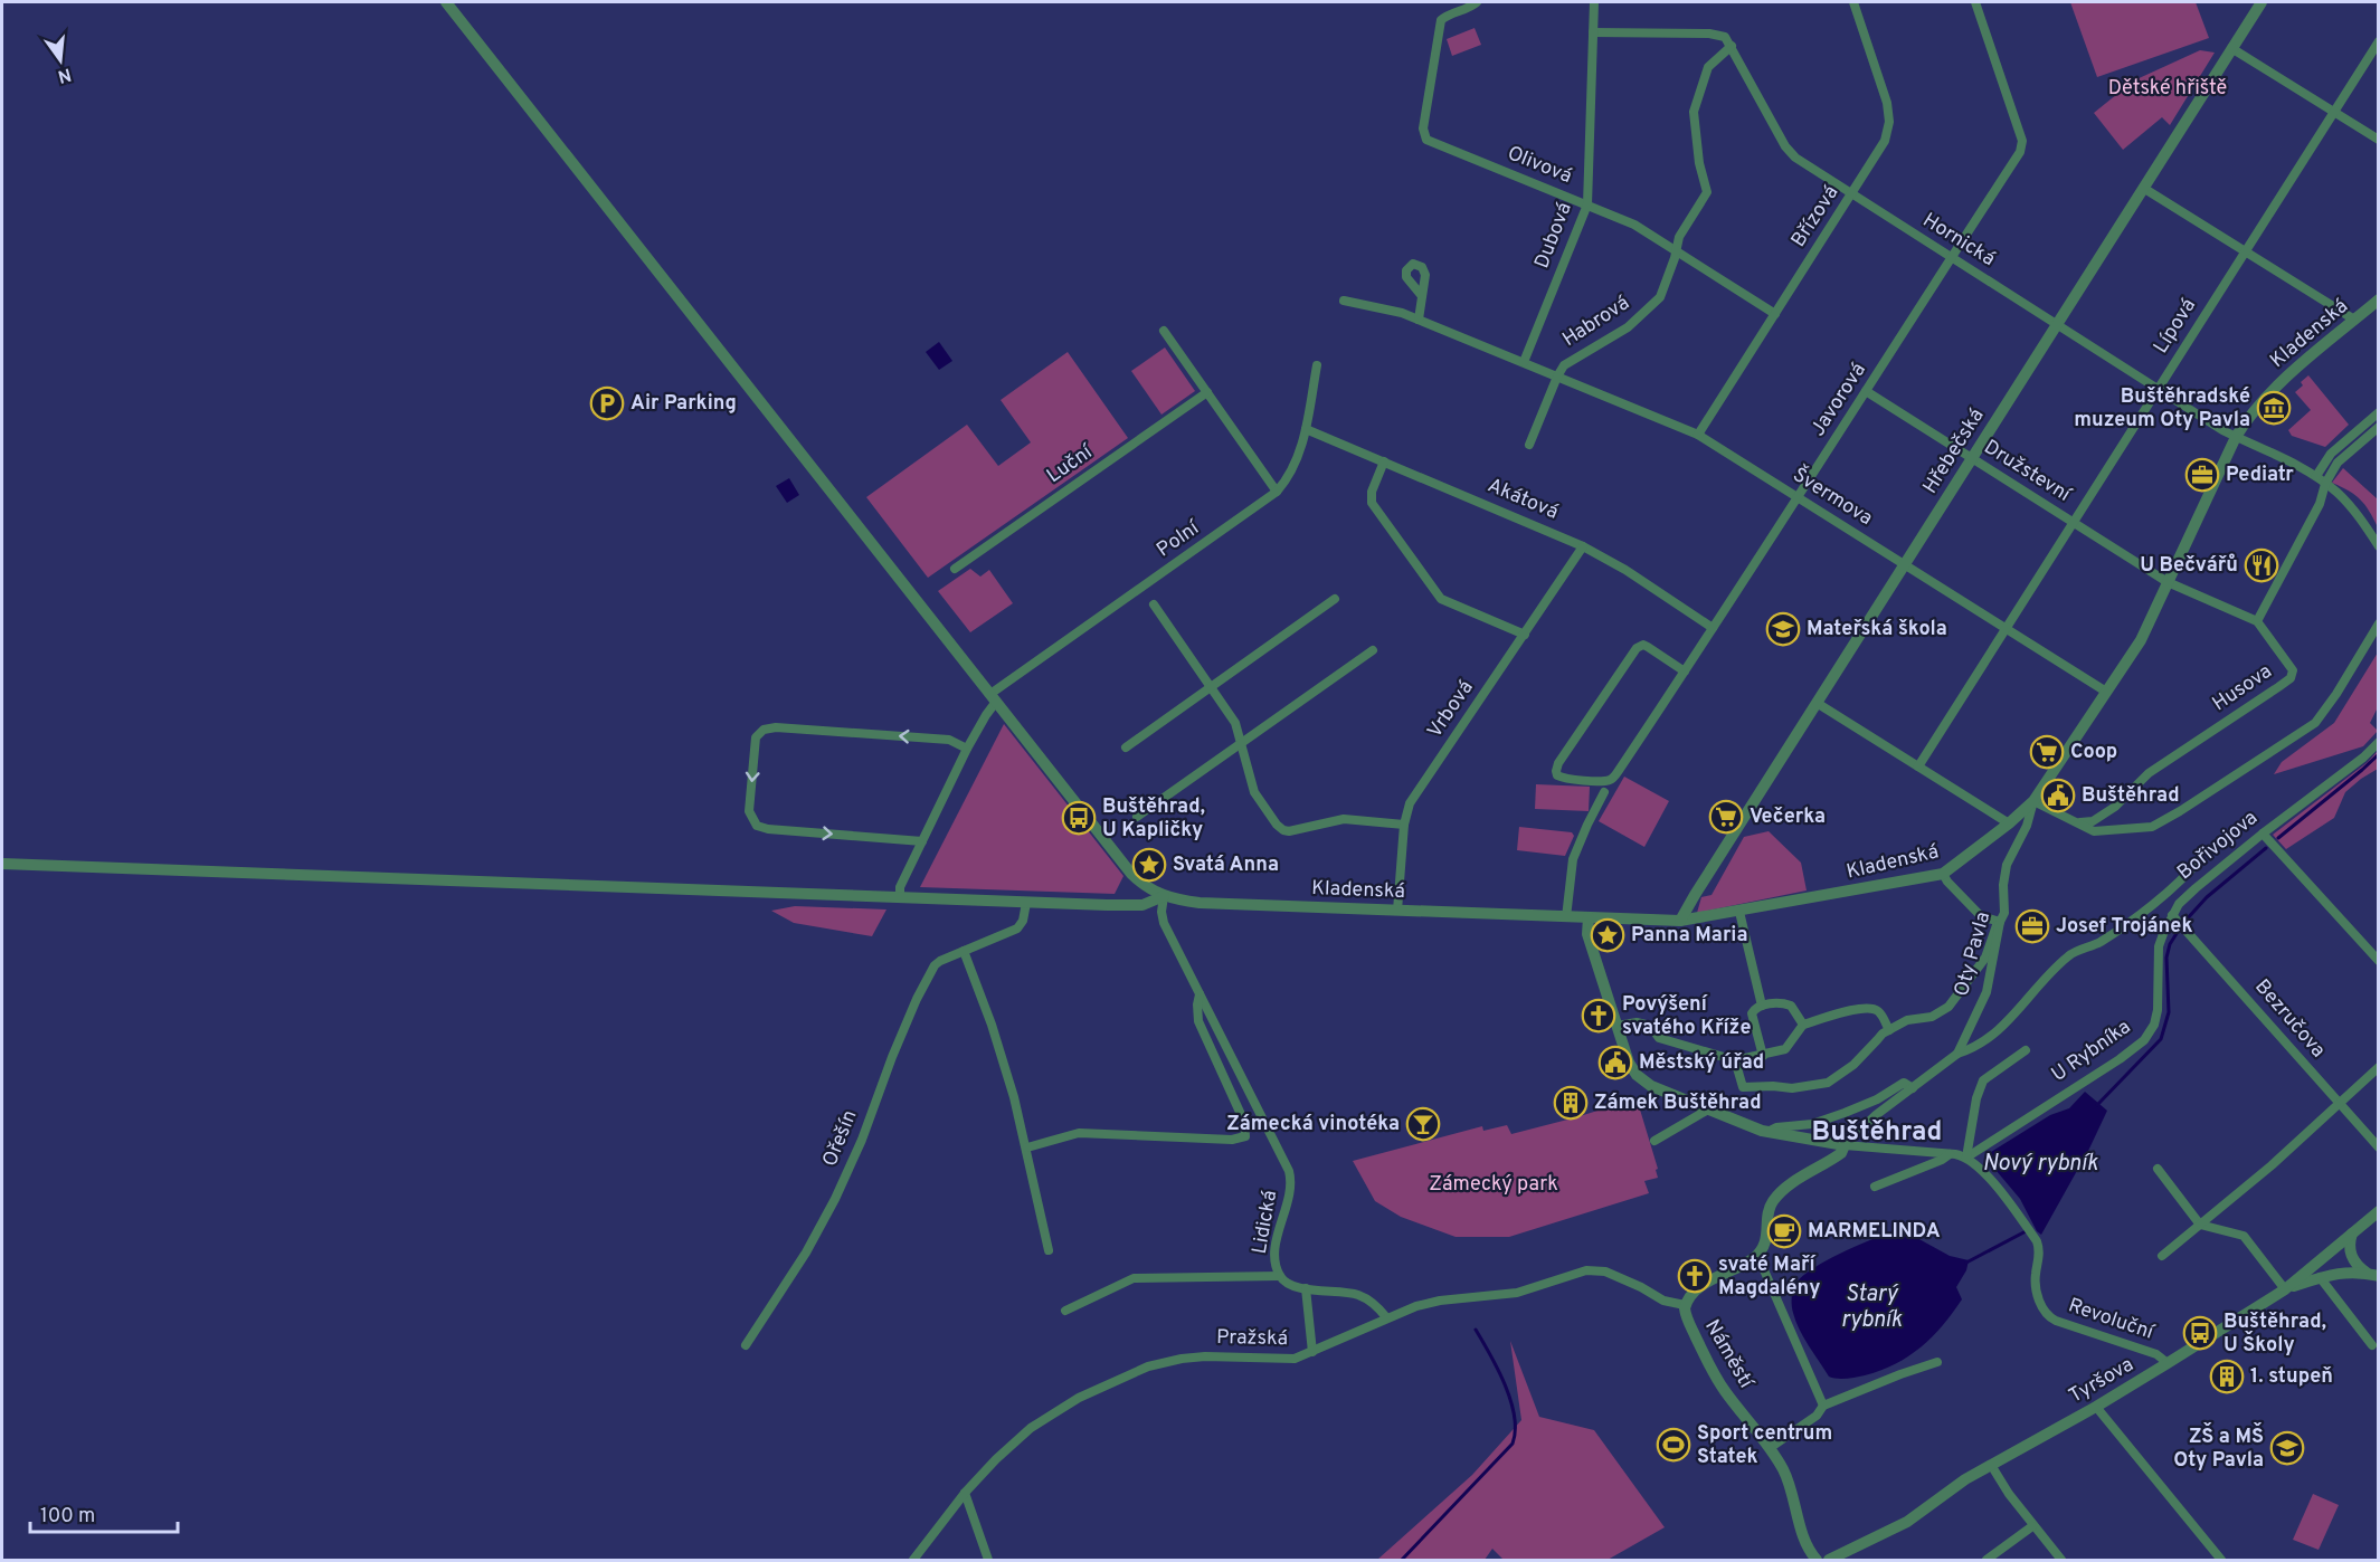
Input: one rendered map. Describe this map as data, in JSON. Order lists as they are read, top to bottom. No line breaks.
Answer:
{"streets":{"street":["Olivová","Břízová","Dubová","Hornická","Habrová","Lípová","Kladenská","Javorová","Hřebečská","Luční","Družstevní","Švermova","Akátová","Polní","Husova","Vrbová","Bořivojova","Oty Pavla","Bezručova","U Rybníka","Ořešín","Lidická","Revoluční","Pražská","Náměstí","Tyršova"]},"crossings":[["Olivová","Břízová"],["Olivová","Dubová"],["Olivová","Habrová"],["Břízová","Hornická"],["Břízová","Švermova"],["Dubová","Švermova"],["Hornická","Habrová"],["Hornická","Lípová"],["Hornická","Kladenská"],["Hornická","Javorová"],["Hornická","Hřebečská"],["Habrová","Švermova"],["Lípová","Družstevní"],["Lípová","Švermova"],["Kladenská","Hřebečská"],["Kladenská","Družstevní"],["Kladenská","Švermova"],["Kladenská","Vrbová"],["Kladenská","Oty Pavla"],["Kladenská","Lidická"],["Javorová","Družstevní"],["Javorová","Švermova"],["Javorová","Akátová"],["Hřebečská","Družstevní"],["Hřebečská","Švermova"],["Akátová","Polní"],["Akátová","Vrbová"],["Bořivojova","Oty Pavla"],["Bořivojova","U Rybníka"],["Bezručova","U Rybníka"],["U Rybníka","Revoluční"],["Lidická","Pražská"],["Revoluční","Tyršova"],["Pražská","Náměstí"]],"districts":["Buštěhrad"],"water":["Nový rybník","Starý rybník"],"parks":["Dětské hřiště","Zámecký park"],"places":{"parking":["Air Parking"],"museum":["Buštěhradské muzeum Oty Pavla"],"office":["Pediatr","Josef Trojánek"],"restaurant":["U Bečvářů"],"school or university":["Mateřská škola","ZŠ a MŠ Oty Pavla"],"supermarket":["Coop","Večerka"],"public building":["Buštěhrad","Městský úřad"],"bus stop":["Buštěhrad, U Kapličky","Buštěhrad, U Školy"],"place":["Svatá Anna","Panna Maria"],"church":["Povýšení svatého Kříže","svaté Maří Magdalény"],"building":["Zámek Buštěhrad","1. stupeň"],"bar":["Zámecká vinotéka"],"cafe":["MARMELINDA"],"sports":["Sport centrum Statek"]},"scale_bar":"100 m","north":"bottom"}
